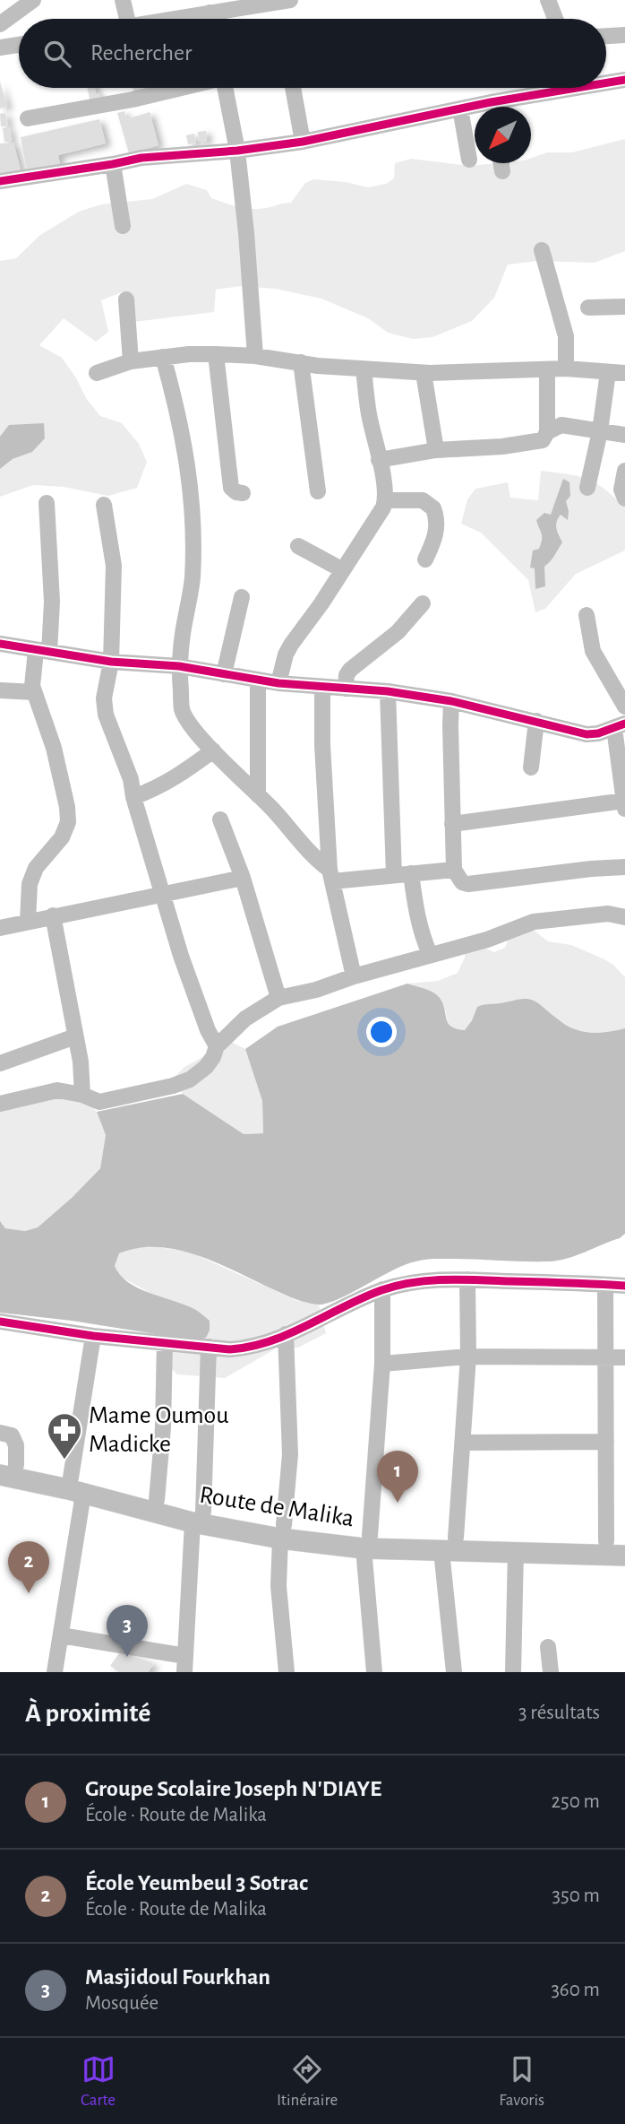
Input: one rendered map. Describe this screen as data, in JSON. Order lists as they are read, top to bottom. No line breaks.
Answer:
{"streets":{"main road":["Route de Malika"]},"places":{"pharmacy":["Mame Oumou Madicke"]},"north":"bottom left","page":{"search":"Rechercher","pins":["1","2","3"],"heading":["À proximité","3 résultats"],"list":[{"mark":"1","name":"Groupe Scolaire Joseph N'DIAYE","note":"École · Route de Malika","value":"250 m"},{"mark":"2","name":"École Yeumbeul 3 Sotrac","note":"École · Route de Malika","value":"350 m"},{"mark":"3","name":"Masjidoul Fourkhan","note":"Mosquée","value":"360 m"}],"nav":["Carte","Itinéraire","Favoris"]}}
